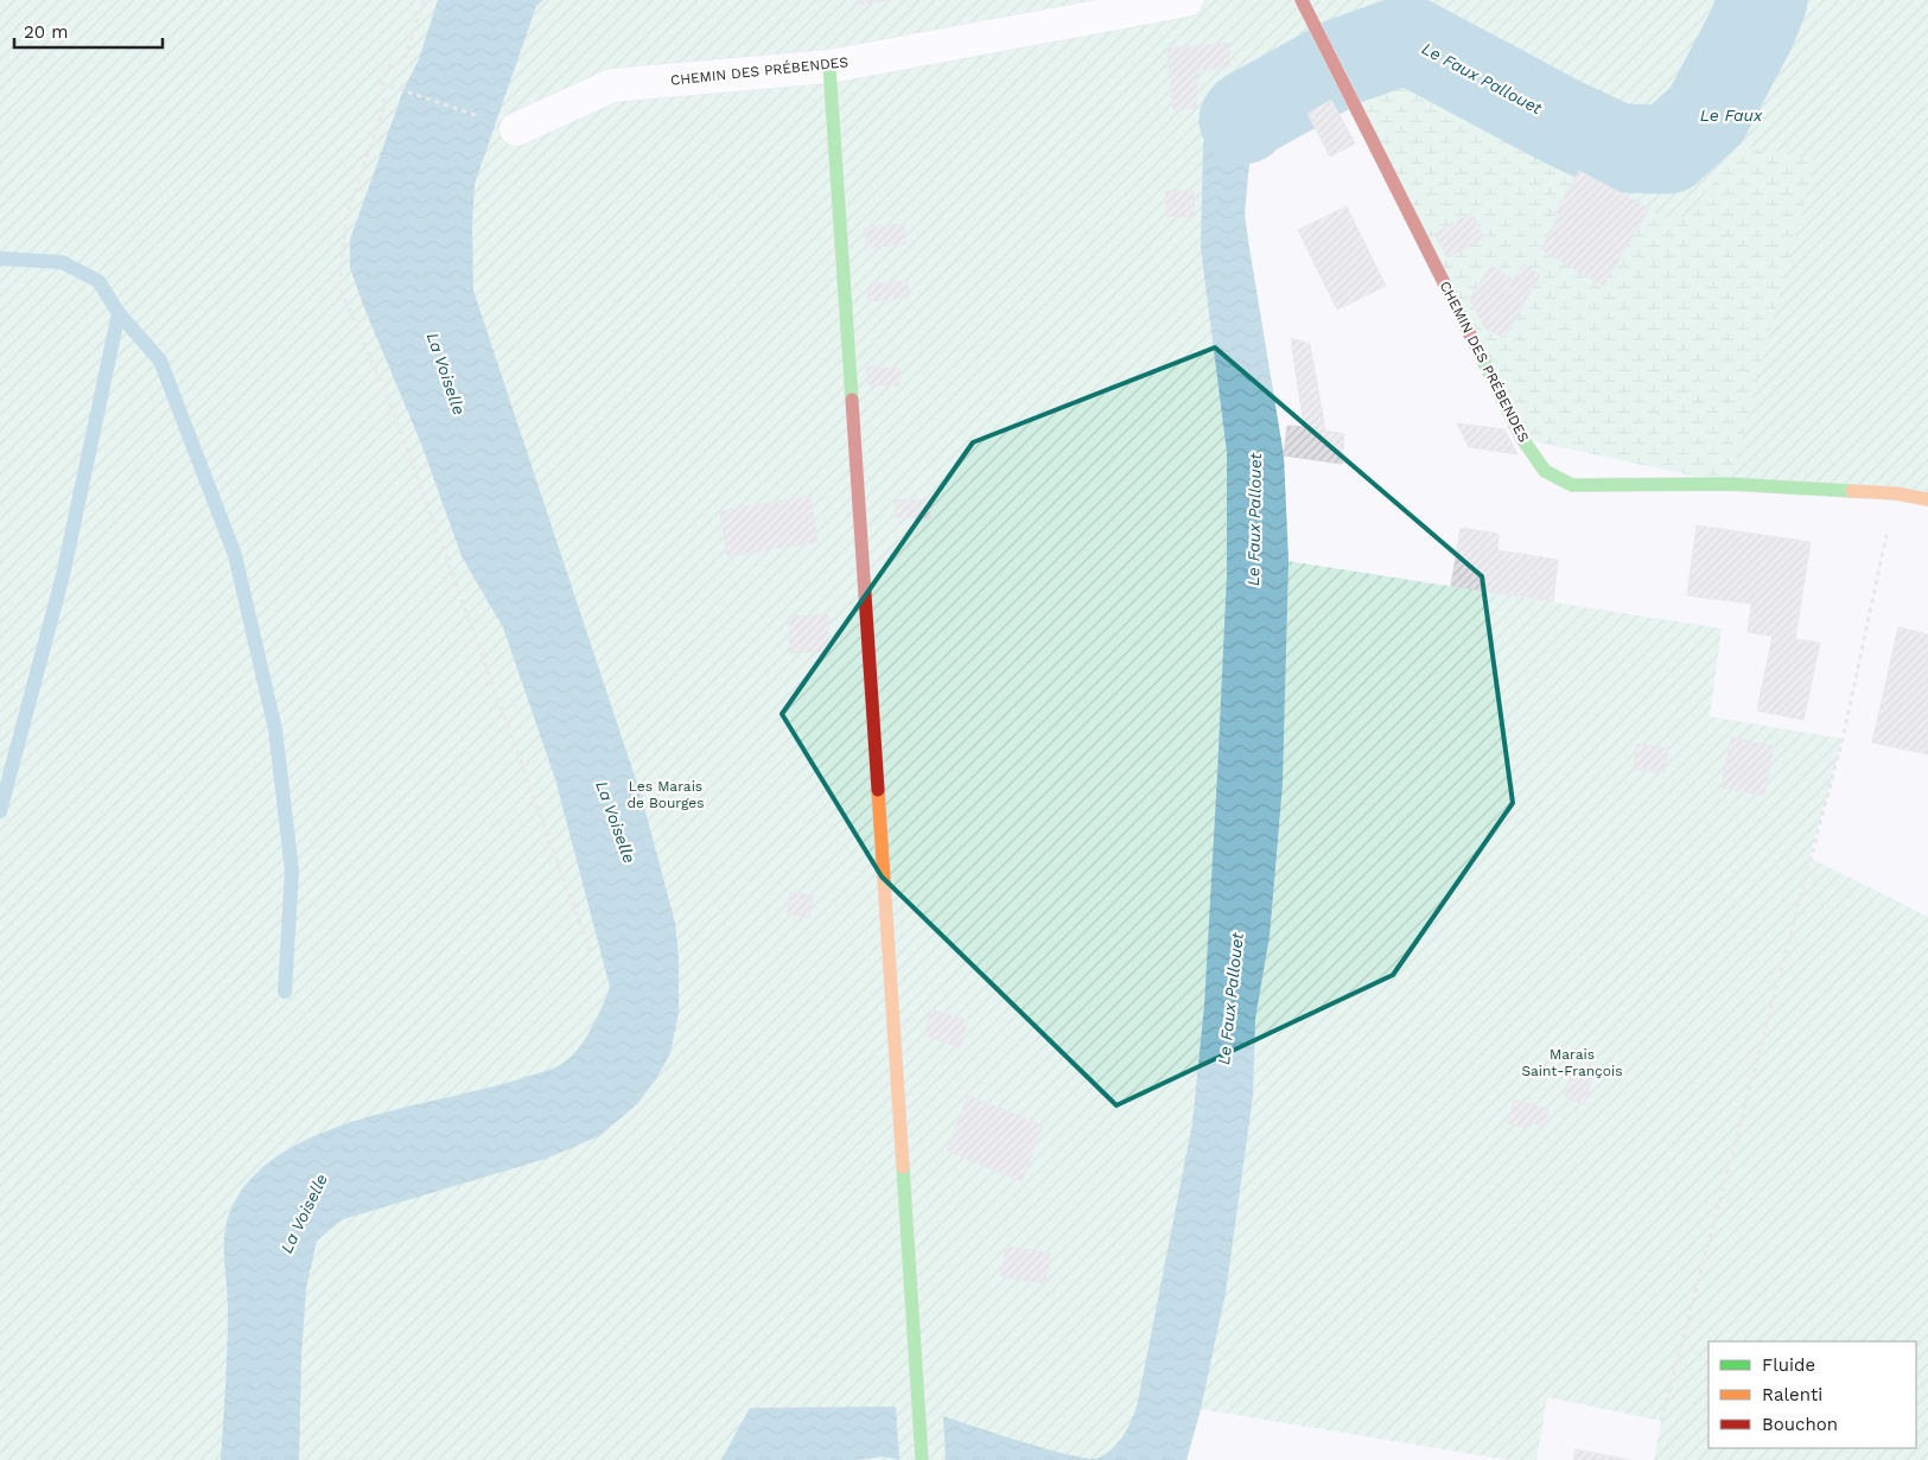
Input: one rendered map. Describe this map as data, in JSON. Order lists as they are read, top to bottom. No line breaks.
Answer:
{"streets":{"street":["CHEMIN DES PRÉBENDES"]},"water":["Le Faux Pallouet","Le Faux","La Voiselle"],"parks":["Les Marais de Bourges","Marais Saint-François"],"legend":["Fluide","Ralenti","Bouchon"],"scale_bar":"20 m"}
